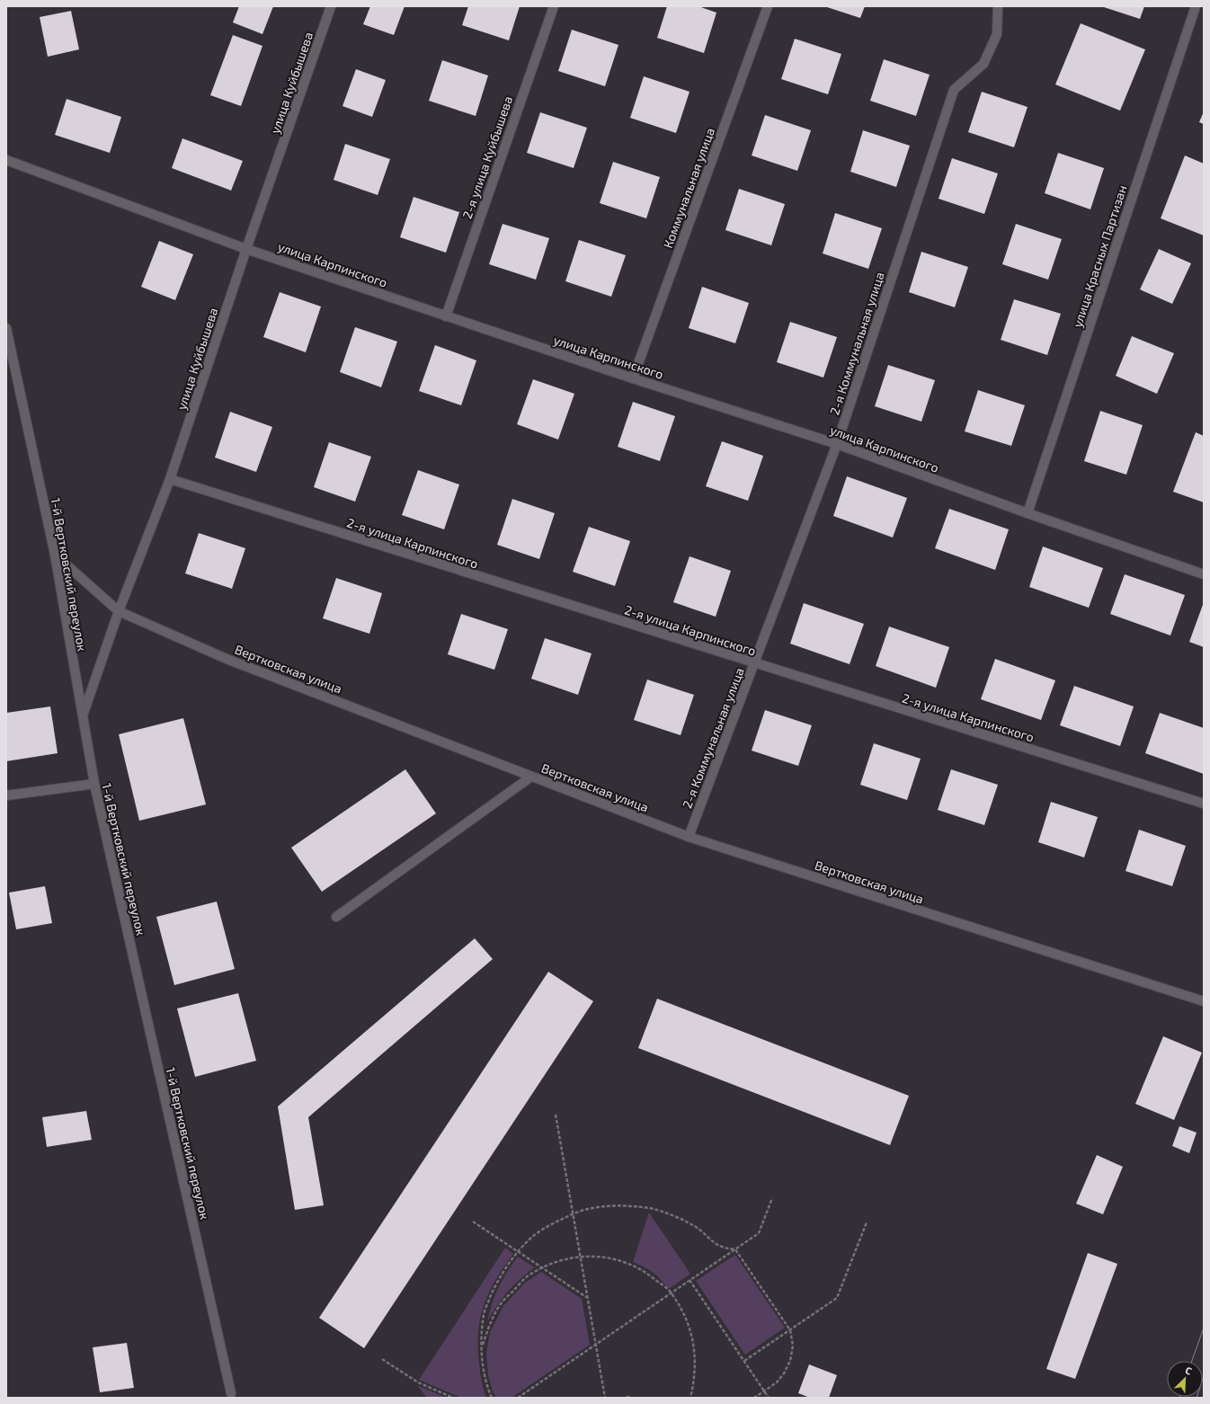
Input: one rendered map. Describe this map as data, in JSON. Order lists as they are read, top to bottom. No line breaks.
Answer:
{"streets":{"street":["улица Куйбышева","2-я улица Куйбышева","Коммунальная улица","улица Красных Партизан","улица Карпинского","2-я Коммунальная улица","2-я улица Карпинского","1-й Вертковский переулок","Вертковская улица"]},"crossings":[["улица Куйбышева","улица Карпинского"],["улица Куйбышева","2-я улица Карпинского"],["улица Куйбышева","1-й Вертковский переулок"],["улица Куйбышева","Вертковская улица"],["2-я улица Куйбышева","улица Карпинского"],["Коммунальная улица","улица Карпинского"],["улица Красных Партизан","улица Карпинского"],["улица Карпинского","2-я Коммунальная улица"],["2-я Коммунальная улица","2-я улица Карпинского"],["2-я Коммунальная улица","Вертковская улица"],["1-й Вертковский переулок","Вертковская улица"]],"north":"top right"}
